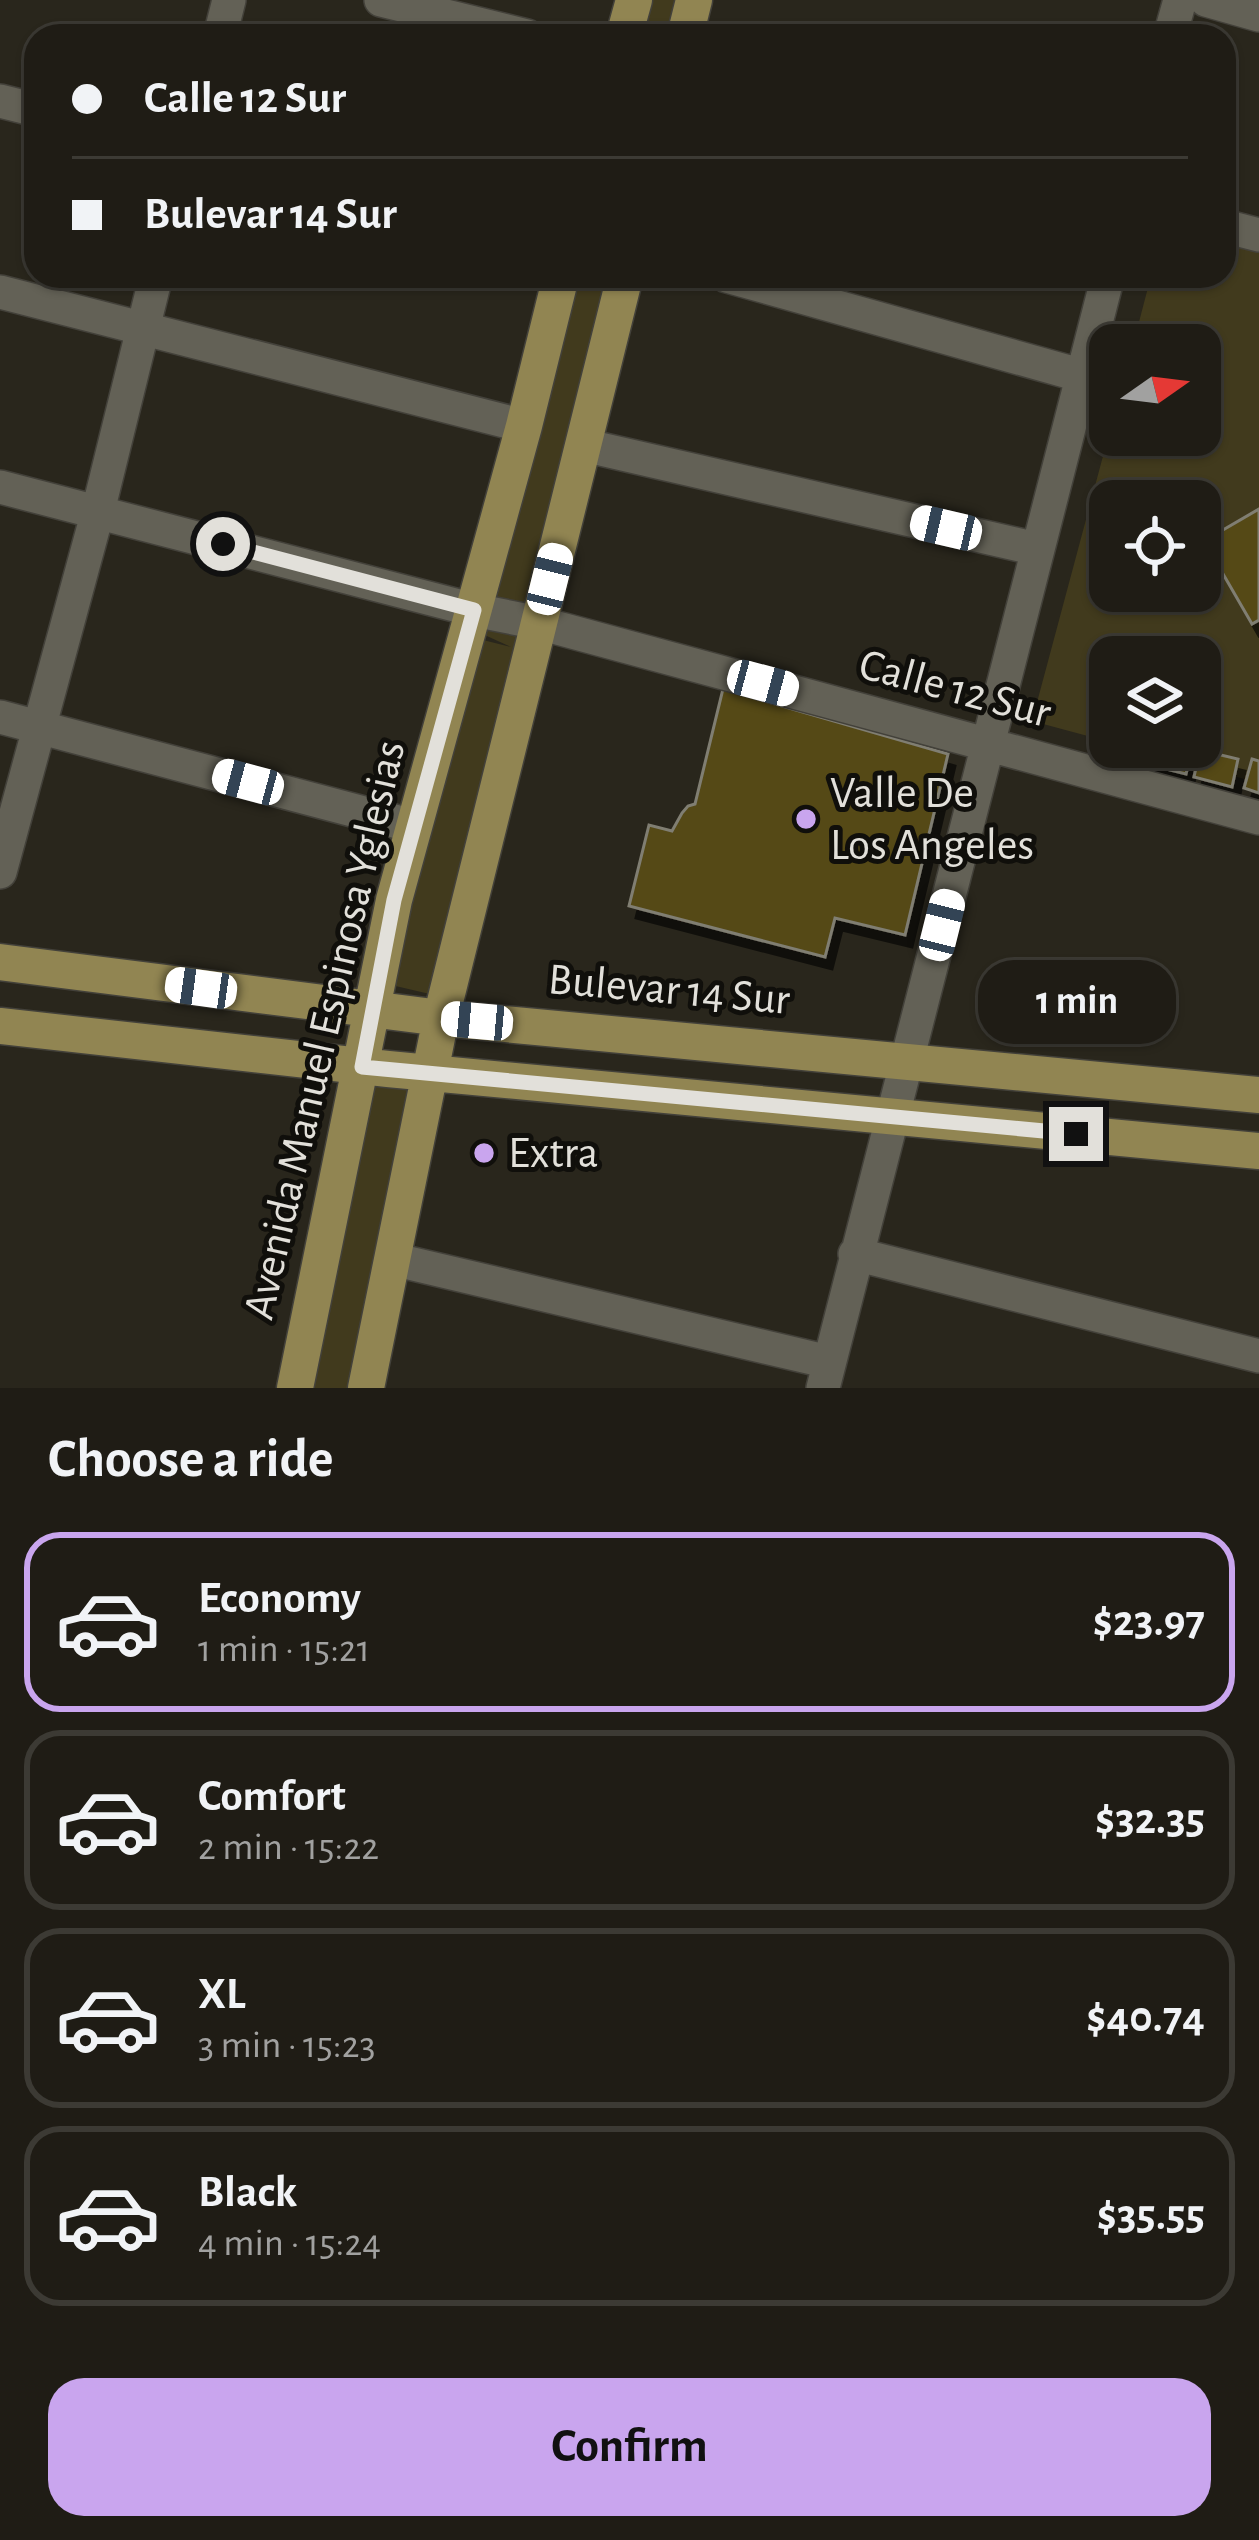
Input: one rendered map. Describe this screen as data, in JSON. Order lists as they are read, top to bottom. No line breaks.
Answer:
{"streets":{"main road":["Bulevar 14 Sur","Avenida Manuel Espinosa Yglesias"],"street":["Calle 12 Sur"]},"crossings":[["Calle 12 Sur","Avenida Manuel Espinosa Yglesias"],["Bulevar 14 Sur","Avenida Manuel Espinosa Yglesias"]],"places":["Valle De Los Angeles","Extra"],"north":"right","page":{"banner":["Calle 12 Sur","Bulevar 14 Sur"],"bubble":"1 min","heading":"Choose a ride","list":[{"name":"Economy","note":"1 min · 15:21","value":"$23.97"},{"name":"Comfort","note":"2 min · 15:22","value":"$32.35"},{"name":"XL","note":"3 min · 15:23","value":"$40.74"},{"name":"Black","note":"4 min · 15:24","value":"$35.55"}],"buttons":"Confirm"}}
